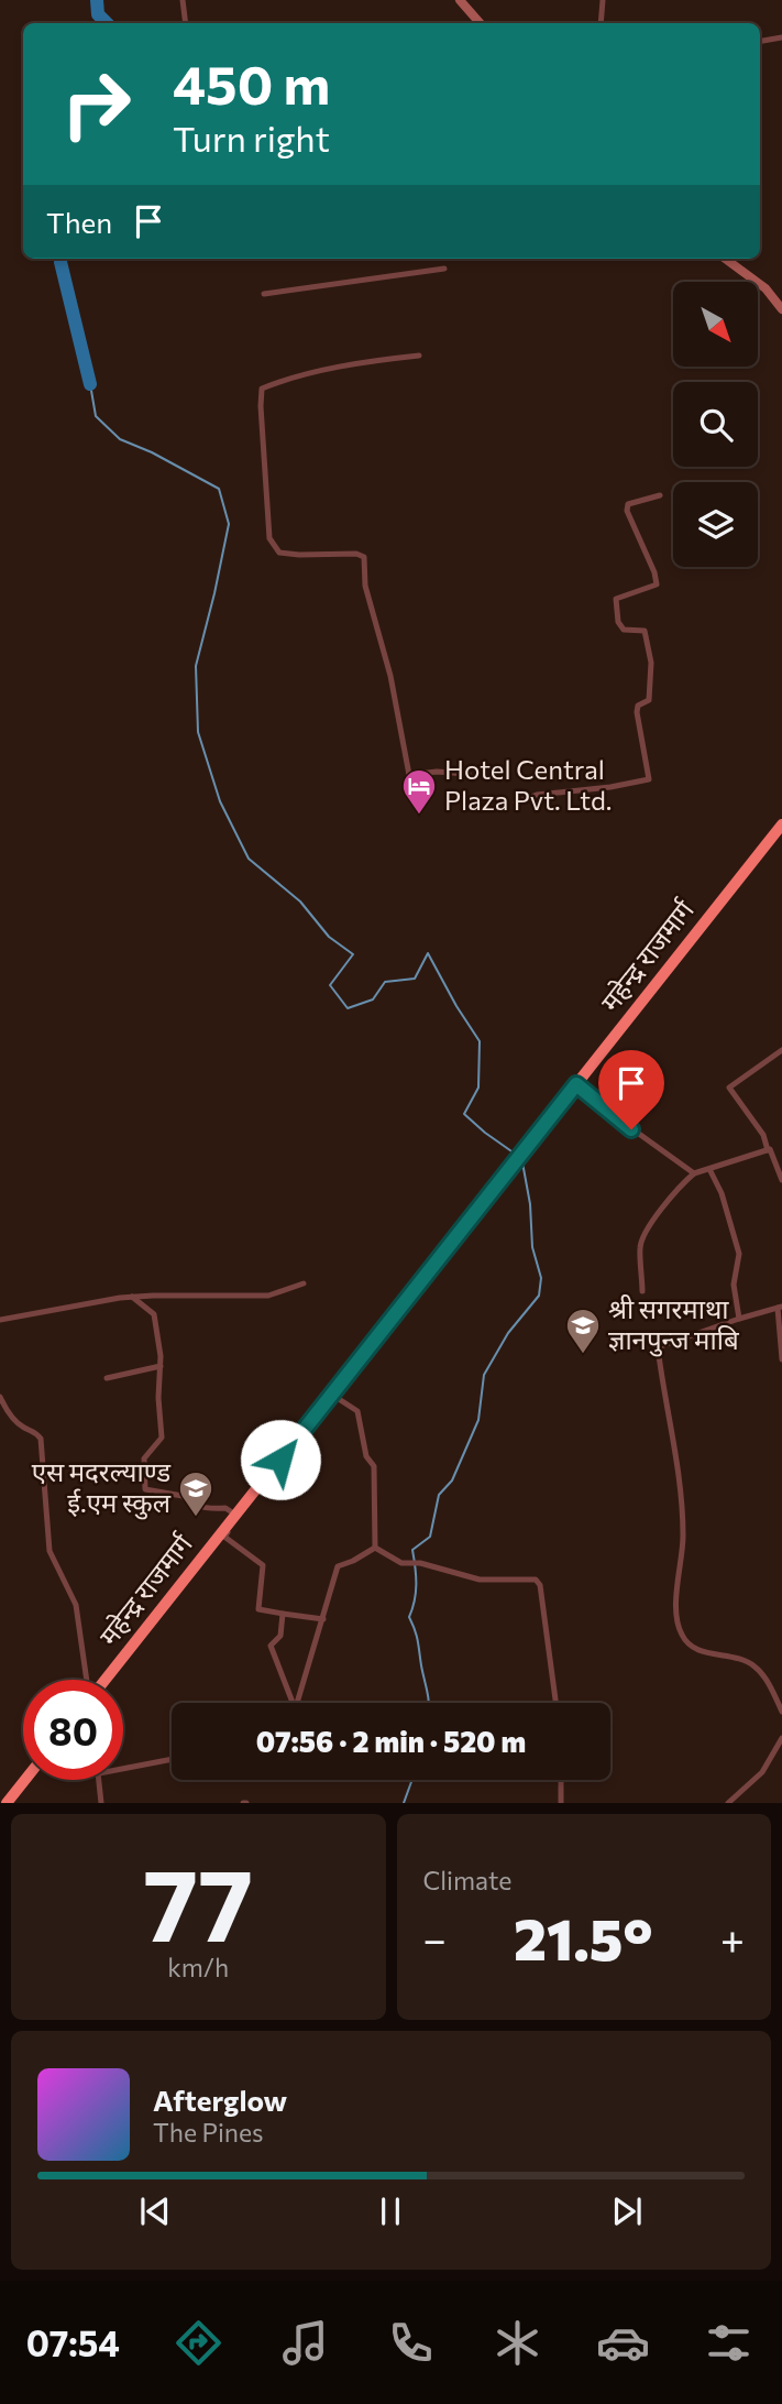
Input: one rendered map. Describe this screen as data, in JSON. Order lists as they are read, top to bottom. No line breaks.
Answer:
{"streets":{"highway":["महेन्द्र राजमार्ग"]},"places":{"hotel":["Hotel Central Plaza Pvt. Ltd."],"school or university":["श्री सगरमाथा ज्ञानपुन्ज माबि","एस मदरल्याण्ड ई.एम स्कुल"]},"north":"bottom right","page":{"turn":["450 m","Turn right"],"then":"Then","limit":"80","trip":"07:56 · 2 min · 520 m","tile":[["77","km/h"],"Climate"],"heat":["−","21.5°","+"],"song":["Afterglow","The Pines"],"tabs":"07:54"}}
